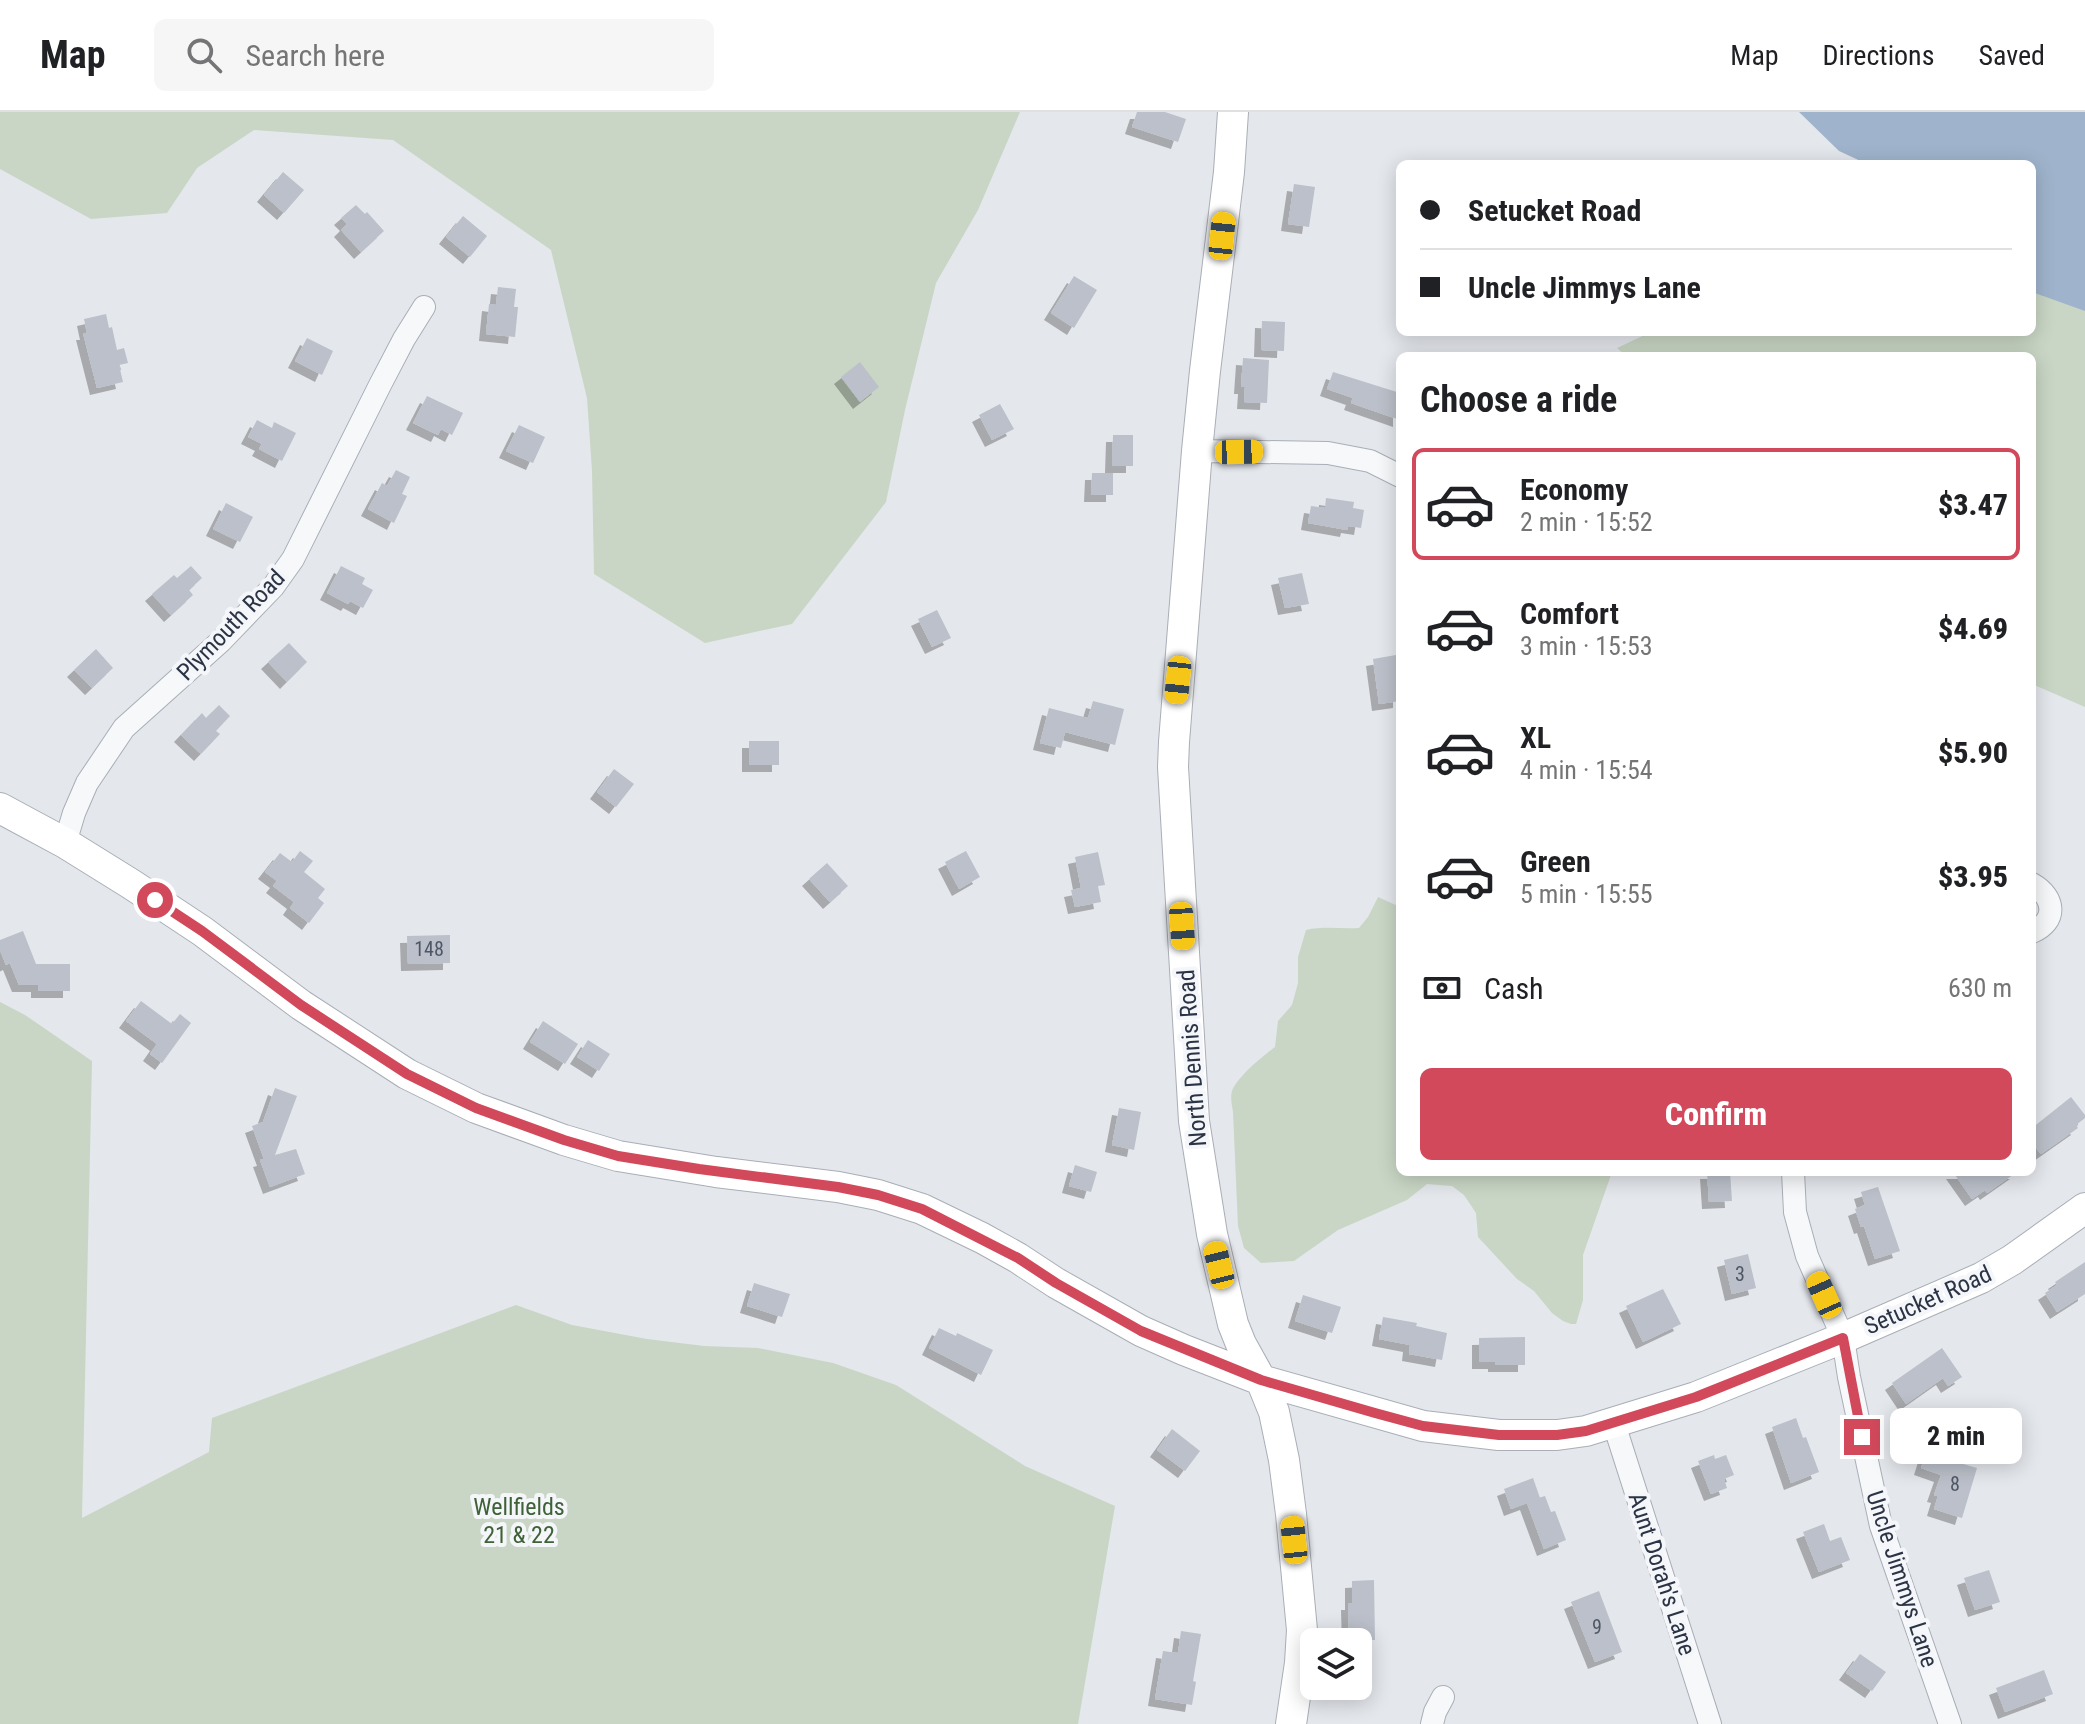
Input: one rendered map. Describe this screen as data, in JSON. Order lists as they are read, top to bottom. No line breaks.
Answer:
{"streets":{"main road":["North Dennis Road","Setucket Road"],"street":["Plymouth Road","Aunt Dorah's Lane","Uncle Jimmys Lane"]},"crossings":[["Plymouth Road","Setucket Road"],["North Dennis Road","Setucket Road"],["Setucket Road","Aunt Dorah's Lane"],["Setucket Road","Uncle Jimmys Lane"]],"parks":["Wellfields 21 & 22"],"house_numbers":["148","3","8","9"],"page":{"header":"Map","search":"Search here","nav":["Map","Directions","Saved"],"banner":["Setucket Road","Uncle Jimmys Lane"],"heading":"Choose a ride","list":[{"name":"Economy","note":"2 min · 15:52","value":"$3.47"},{"name":"Comfort","note":"3 min · 15:53","value":"$4.69"},{"name":"XL","note":"4 min · 15:54","value":"$5.90"},{"name":"Green","note":"5 min · 15:55","value":"$3.95"}],"pay":["Cash","630 m"],"buttons":"Confirm","bubble":"2 min"}}
